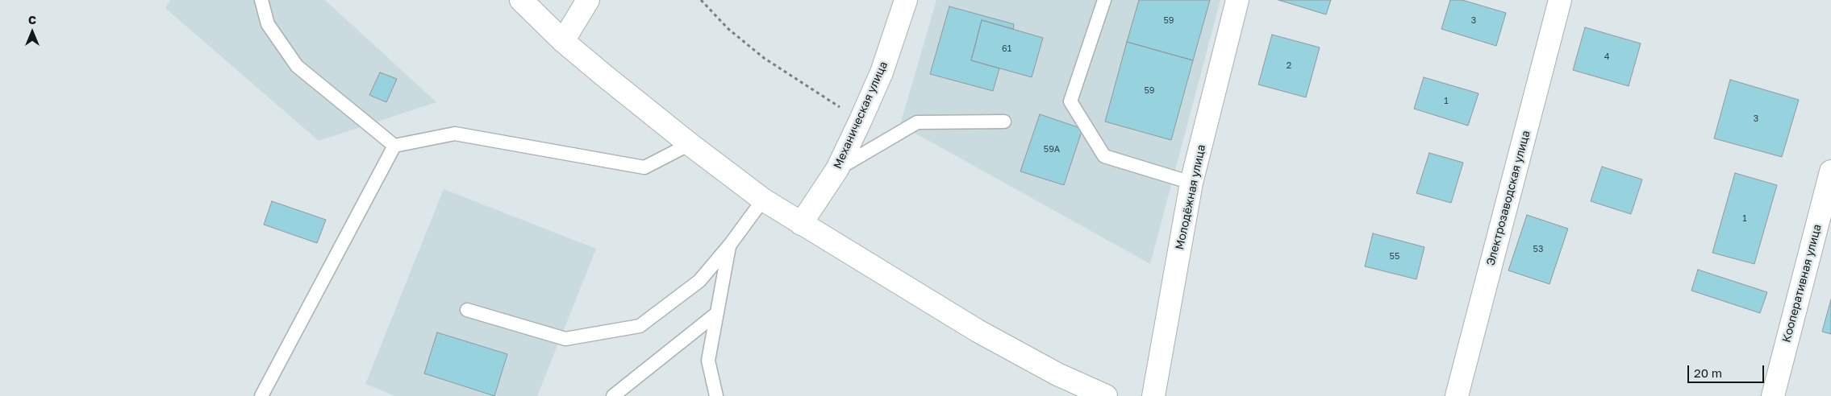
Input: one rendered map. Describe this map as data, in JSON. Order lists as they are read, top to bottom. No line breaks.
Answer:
{"streets":{"street":["Механическая улица","Молодёжная улица","Электрозаводская улица","Кооперативная улица"]},"house_numbers":["59","3","61","4","2","59","1","3","59А","1","53","55"],"scale_bar":"20 m","north":"top"}
